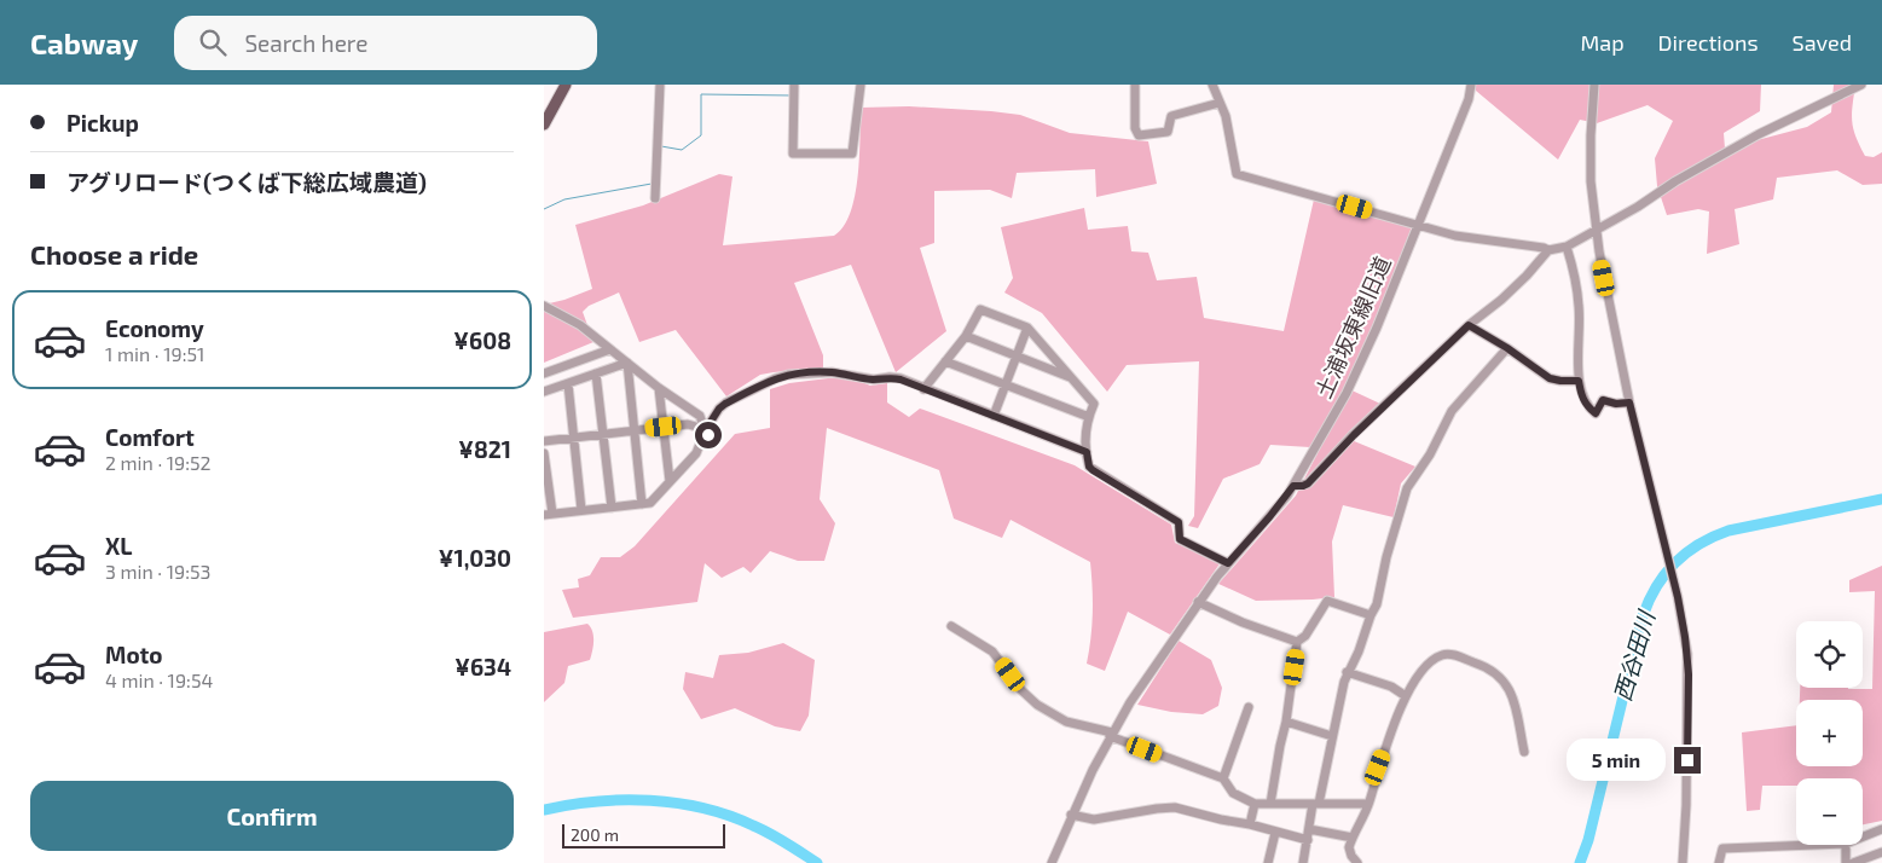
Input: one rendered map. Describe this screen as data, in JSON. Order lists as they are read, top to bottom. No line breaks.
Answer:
{"streets":{"street":["土浦坂東線旧道"]},"water":["西谷田川"],"scale_bar":"200 m","page":{"header":"Cabway","search":"Search here","nav":["Map","Directions","Saved"],"banner":["Pickup","アグリロード(つくば下総広域農道)"],"heading":"Choose a ride","list":[{"name":"Economy","note":"1 min · 19:51","value":"¥608"},{"name":"Comfort","note":"2 min · 19:52","value":"¥821"},{"name":"XL","note":"3 min · 19:53","value":"¥1,030"},{"name":"Moto","note":"4 min · 19:54","value":"¥634"}],"map_buttons":["+","−"],"bubble":"5 min","buttons":"Confirm","scale":"200 m"}}
